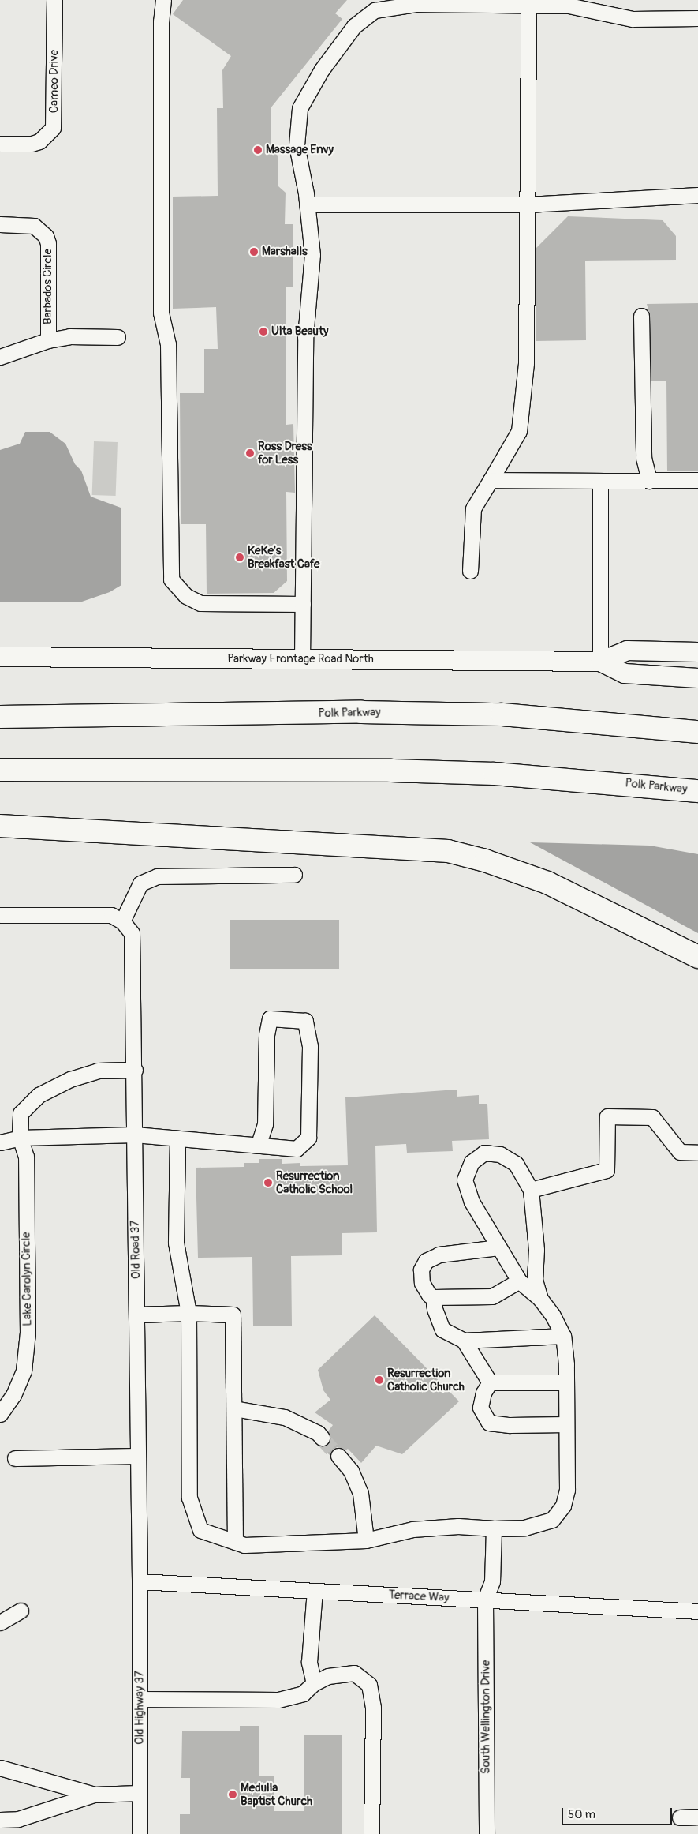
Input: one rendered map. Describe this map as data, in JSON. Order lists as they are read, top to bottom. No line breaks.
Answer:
{"streets":{"highway":["Polk Parkway"],"main road":["Parkway Frontage Road North"],"street":["Cameo Drive","Barbados Circle","Old Road 37","Lake Carolyn Circle","Terrace Way","Old Highway 37","South Wellington Drive"]},"crossings":[["Old Road 37","Lake Carolyn Circle"],["Old Road 37","Terrace Way"],["Old Road 37","Old Highway 37"],["Terrace Way","Old Highway 37"],["Terrace Way","South Wellington Drive"]],"places":["Massage Envy","Marshalls","Ulta Beauty","Ross Dress for Less","KeKe's Breakfast Cafe","Resurrection Catholic School","Resurrection Catholic Church","Medulla Baptist Church"],"scale_bar":"50 m"}
